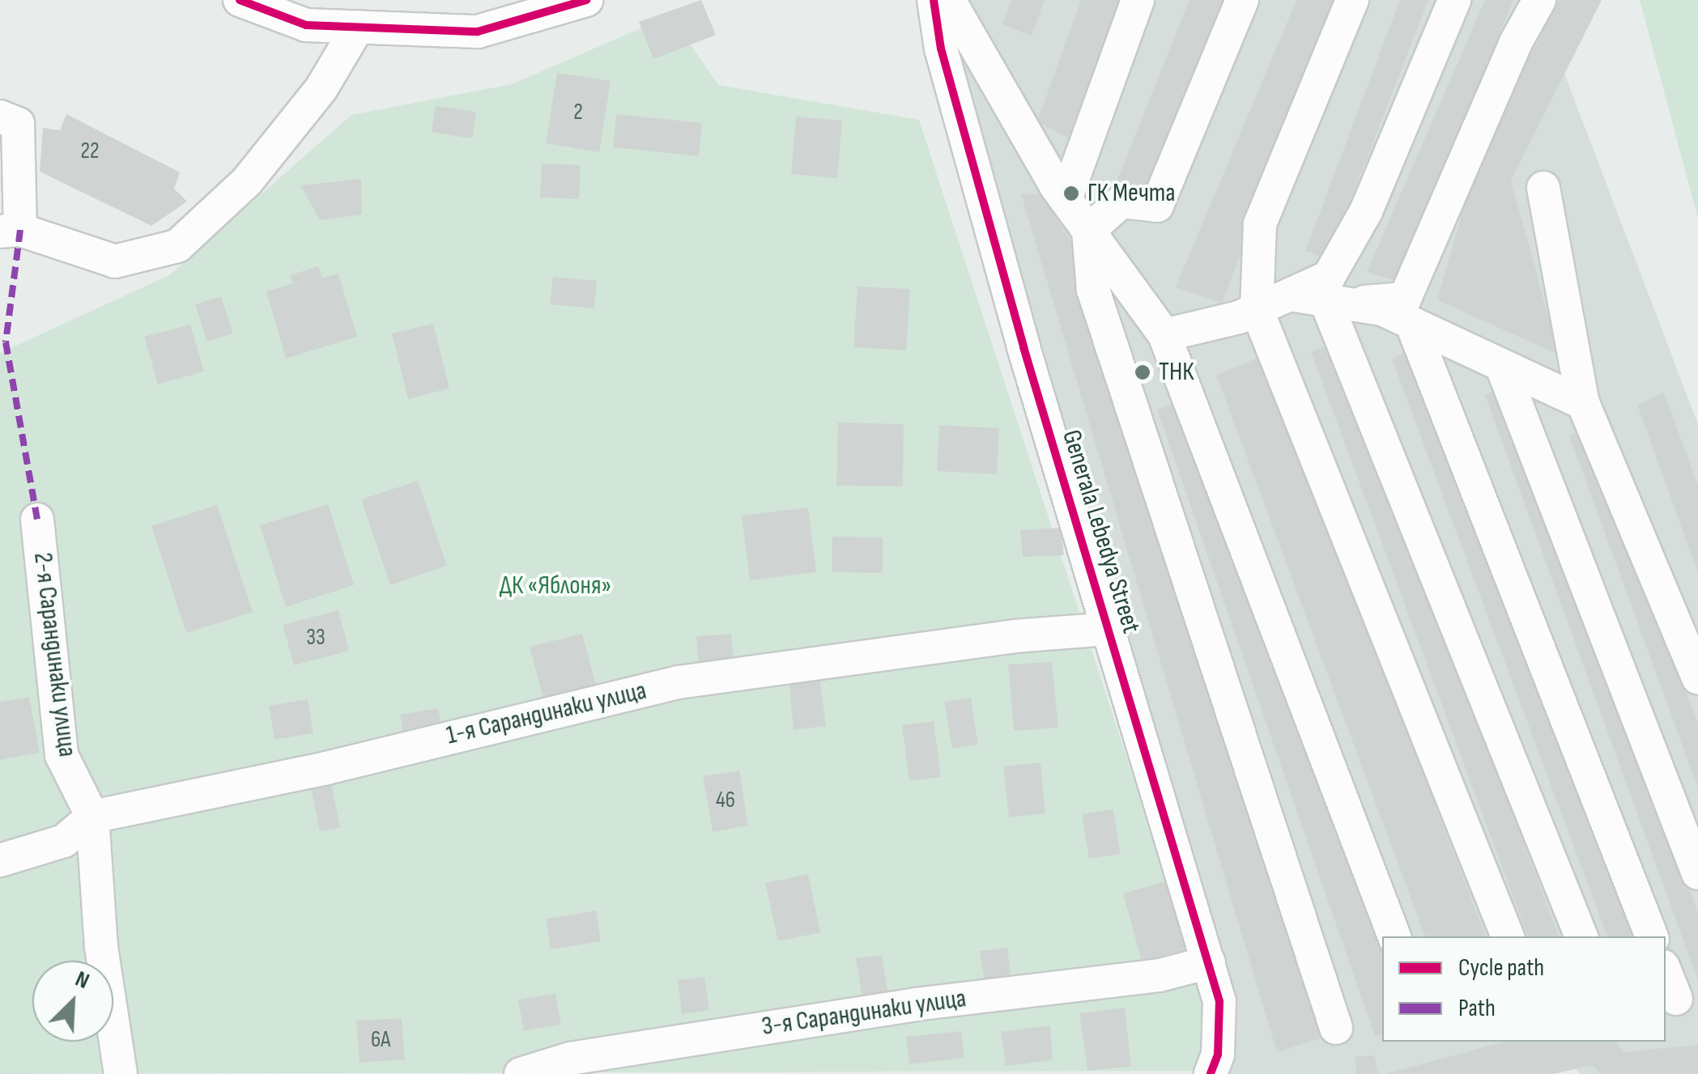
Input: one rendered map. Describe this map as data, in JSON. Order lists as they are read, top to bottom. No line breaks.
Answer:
{"streets":{"street":["Generala Lebedya Street","2-я Сарандинаки улица","1-я Сарандинаки улица","3-я Сарандинаки улица"]},"crossings":[["Generala Lebedya Street","1-я Сарандинаки улица"],["Generala Lebedya Street","3-я Сарандинаки улица"],["2-я Сарандинаки улица","1-я Сарандинаки улица"]],"parks":["ДК «Яблоня»"],"places":["ГК Мечта","ТНК"],"house_numbers":["2","22","33","46","6А"],"legend":["Cycle path","Path"],"north":"top right"}
